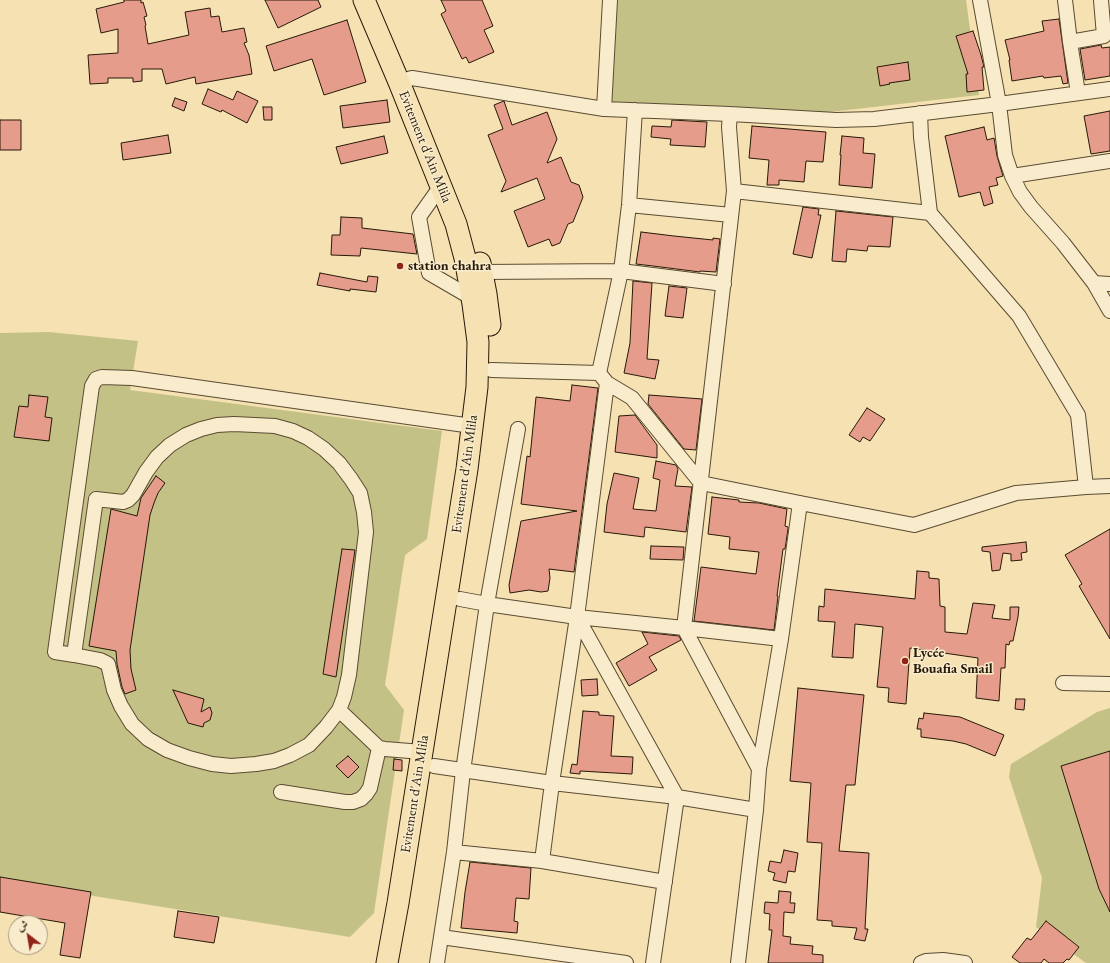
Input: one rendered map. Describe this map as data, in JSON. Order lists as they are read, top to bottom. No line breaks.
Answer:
{"streets":{"highway":["Evitement d'Ain Mlila"]},"places":["station chahra","Lycée Bouafia Smail"],"north":"top left"}
